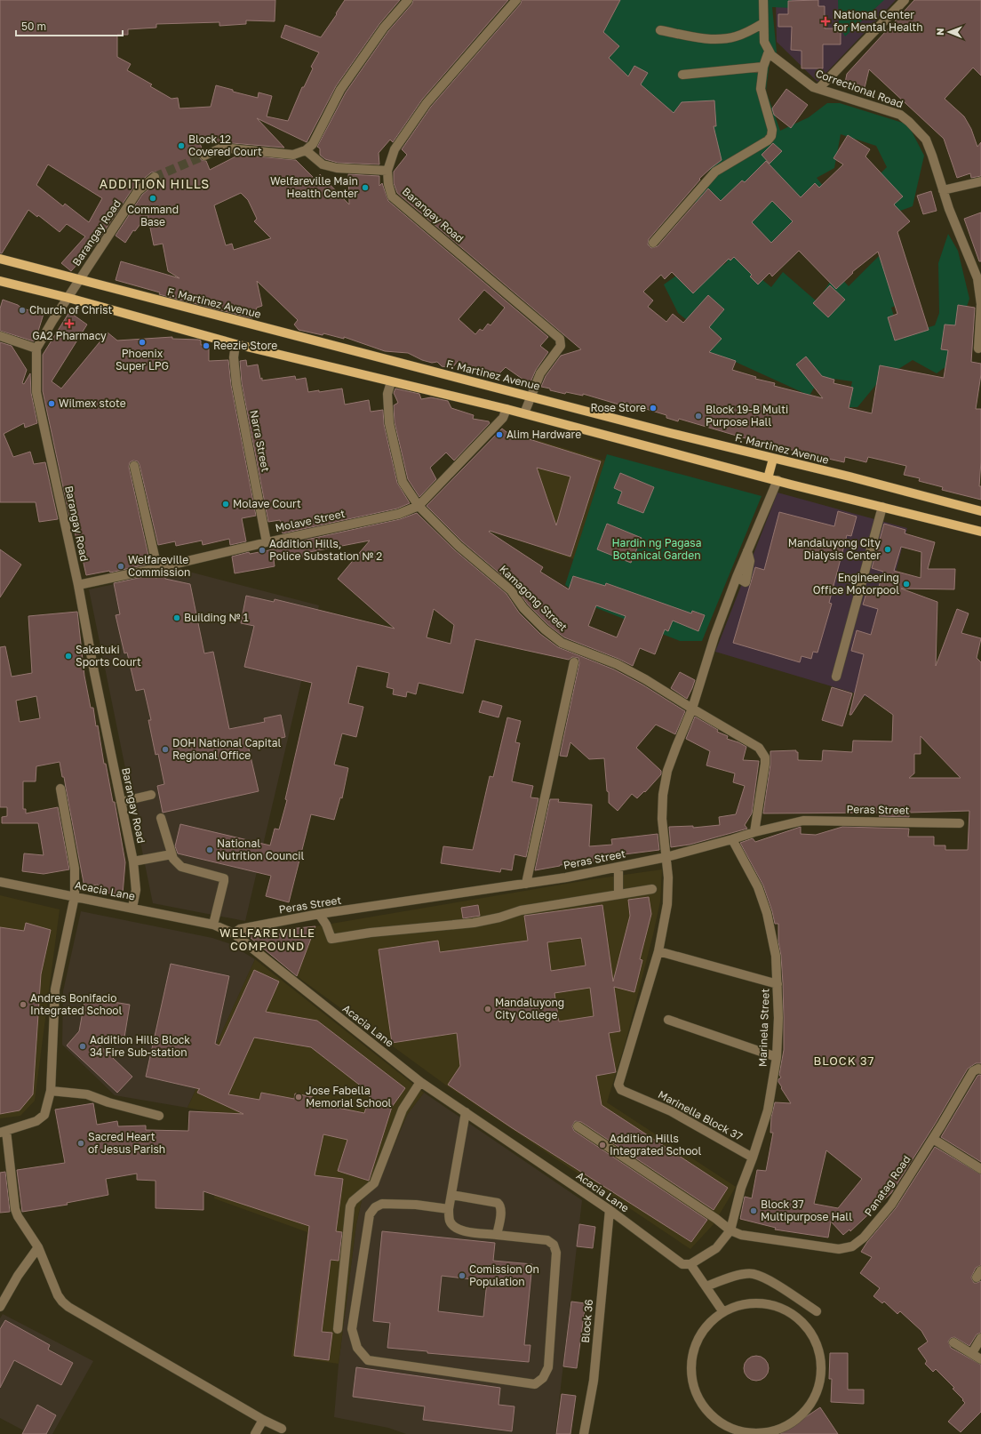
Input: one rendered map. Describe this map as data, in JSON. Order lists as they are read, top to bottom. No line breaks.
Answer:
{"streets":{"main road":["F. Martinez Avenue"],"street":["Correctional Road","Barangay Road","Narra Street","Molave Street","Kamagong Street","Peras Street","Acacia Lane","Marinela Street","Marinella Block 37","Panatag Road","Block 36"]},"crossings":[["Barangay Road","F. Martinez Avenue"],["Barangay Road","Molave Street"],["Barangay Road","Acacia Lane"],["Narra Street","Molave Street"],["Molave Street","Kamagong Street"],["Kamagong Street","Peras Street"],["Peras Street","Acacia Lane"],["Peras Street","Marinela Street"],["Acacia Lane","Marinela Street"],["Acacia Lane","Block 36"],["Marinela Street","Marinella Block 37"],["Marinela Street","Panatag Road"]],"districts":["ADDITION HILLS","WELFAREVILLE COMPOUND","BLOCK 37"],"parks":["Hardin ng Pagasa Botanical Garden"],"places":{"health":["National Center for Mental Health","GA2 Pharmacy"],"other":["Block 12 Covered Court","Welfareville Main Health Center","Command Base","Church of Christ","Phoenix Super LPG","Reezie Store","Wilmex stote","Rose Store","Block 19-B Multi Purpose Hall","Alim Hardware","Molave Court","Mandaluyong City Dialysis Center","Addition Hills, Police Substation № 2","Welfareville Commission","Engineering Office Motorpool","Building № 1","Sakatuki Sports Court","DOH National Capital Regional Office","National Nutrition Council","Andres Bonifacio Integrated School","Mandaluyong City College","Addition Hills Block 34 Fire Sub-station","Jose Fabella Memorial School","Sacred Heart of Jesus Parish","Addition Hills Integrated School","Block 37 Multipurpose Hall","Comission On Population"]},"scale_bar":"50 m","north":"left"}
